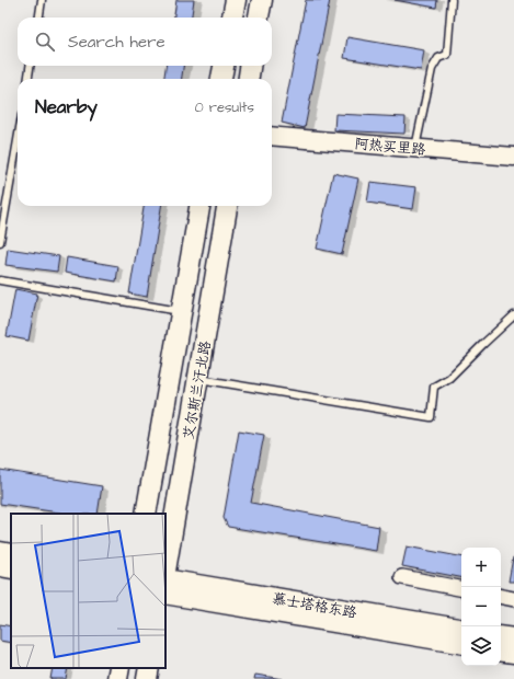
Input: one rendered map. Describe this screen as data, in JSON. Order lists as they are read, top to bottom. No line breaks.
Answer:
{"streets":{"main road":["艾尔斯兰汗北路","慕士塔格东路"],"street":["阿热买里路"]},"page":{"search":"Search here","heading":["Nearby","0 results"],"map_buttons":["+","−"]}}
